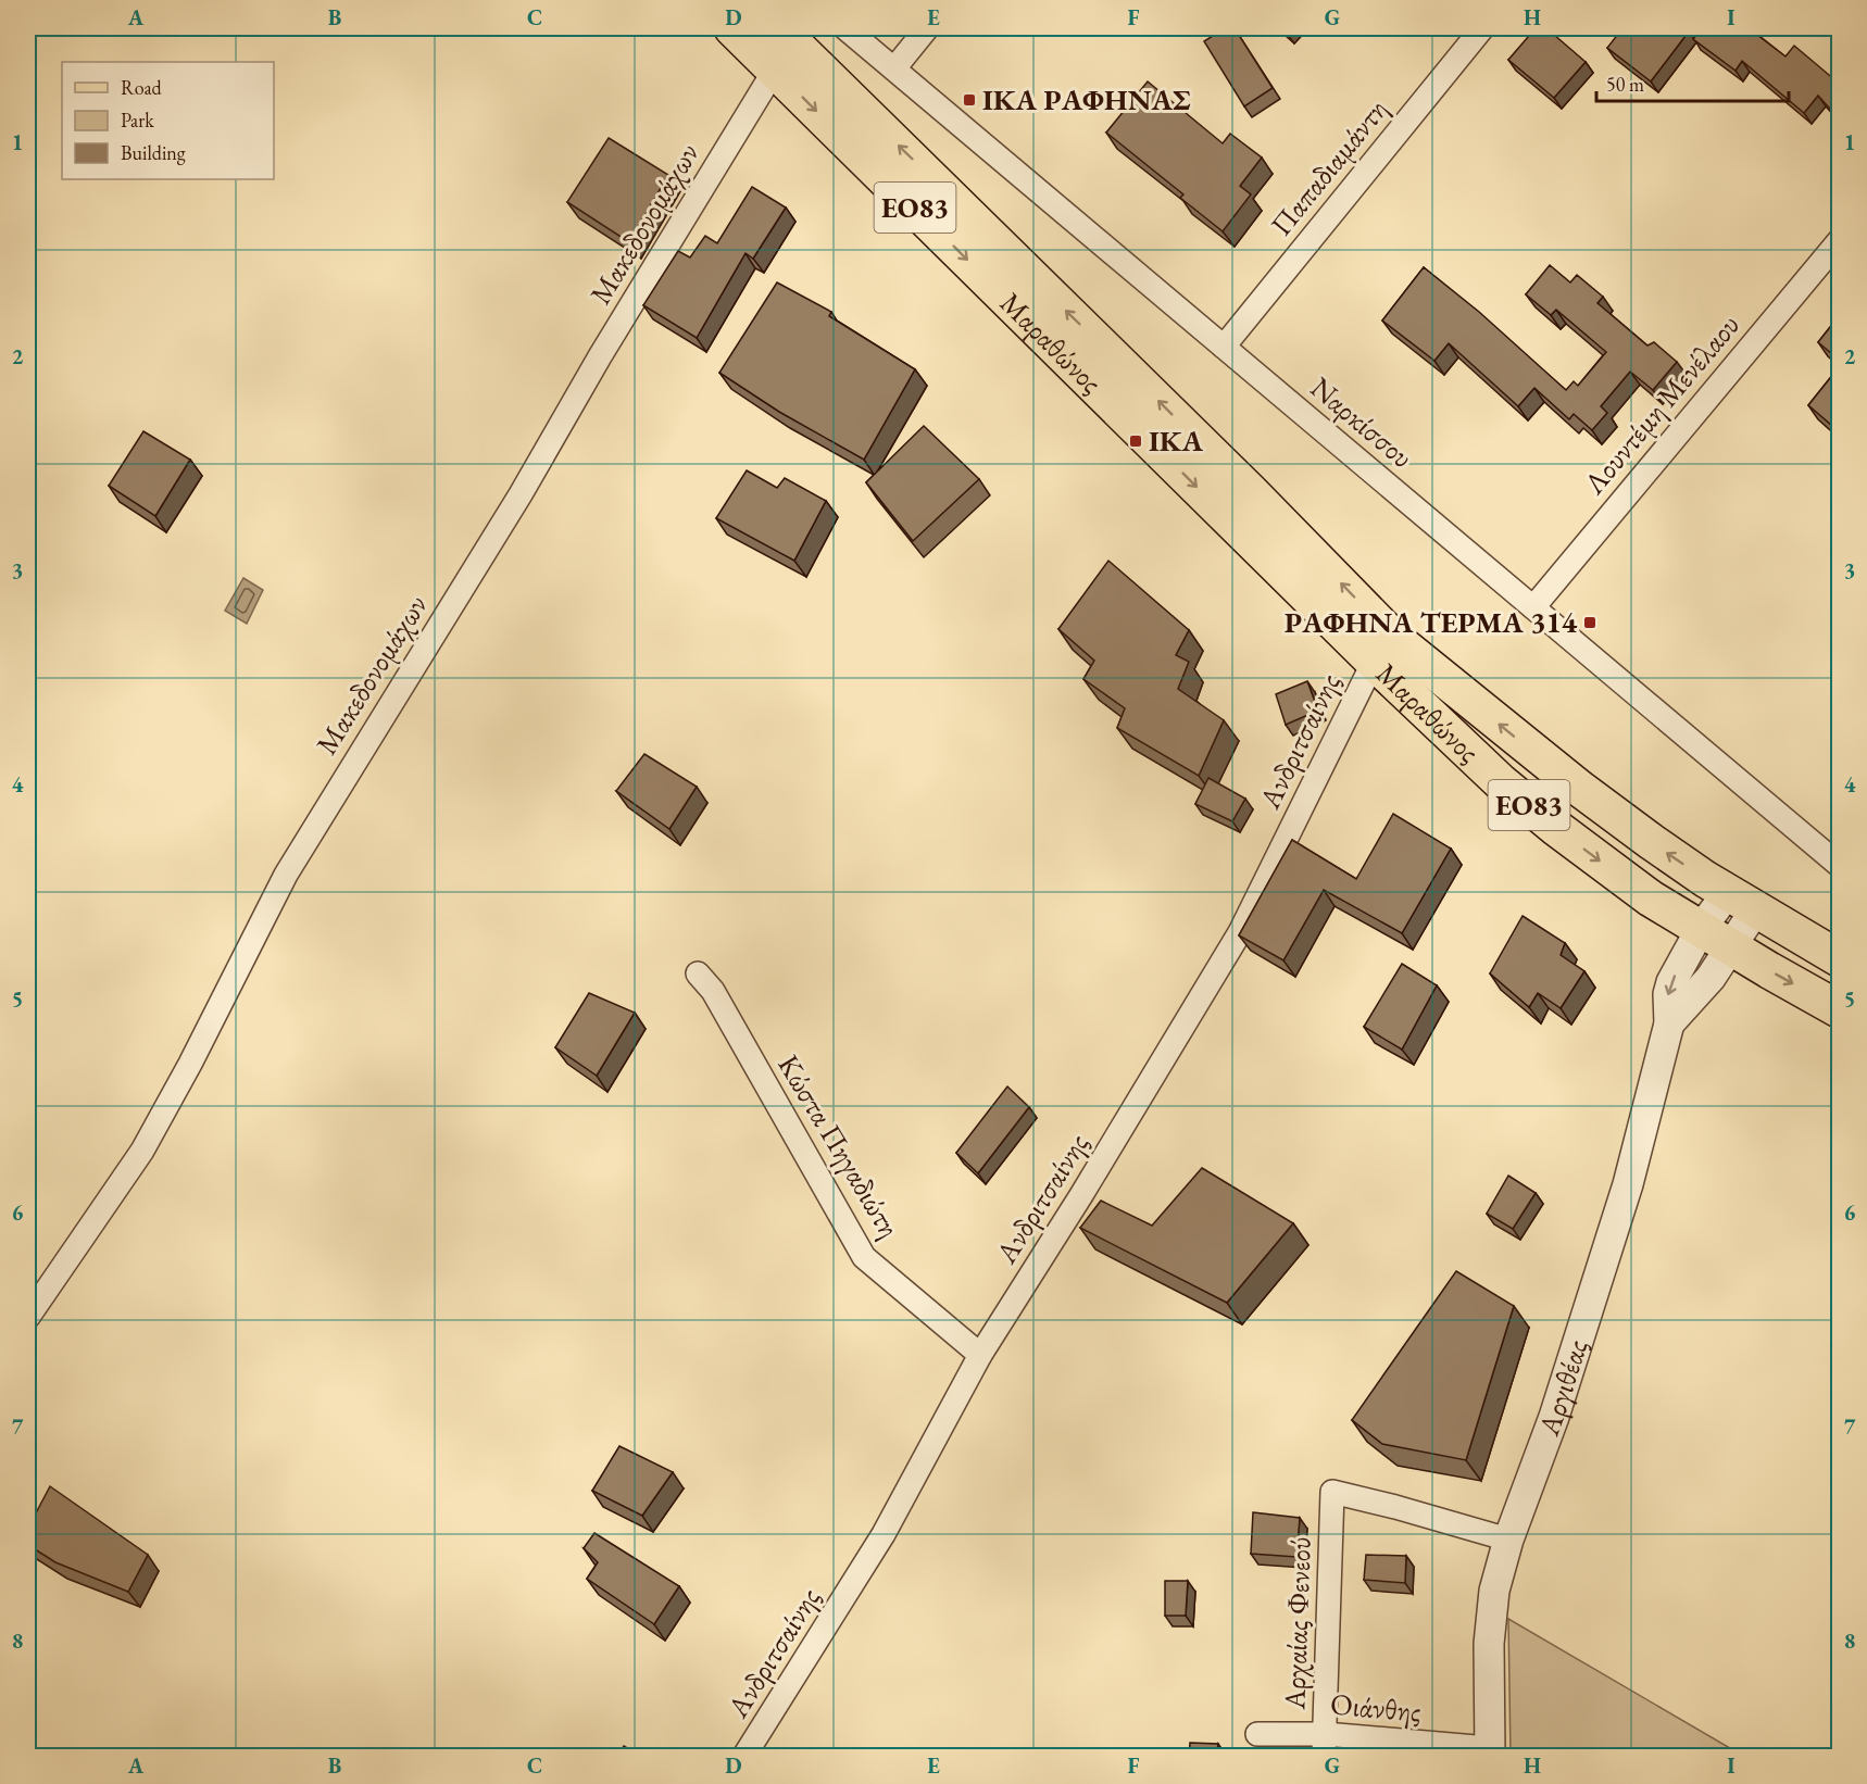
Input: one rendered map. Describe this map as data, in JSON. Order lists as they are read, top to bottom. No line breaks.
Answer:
{"streets":{"main road":["ΕΟ83","Μαραθώνος"],"street":["Παπαδιαμάντη","Μακεδονομάχων","Λουντέμη Μενέλαου","Ναρκίσσου","Ανδριτσαίνης","Κώστα Πηγαδιώτη","Αργιθέας","Αρχαίας Φενεού","Οιάνθης"]},"crossings":[["Παπαδιαμάντη","Ναρκίσσου"],["Μακεδονομάχων","Μαραθώνος"],["Μαραθώνος","Ανδριτσαίνης"],["Λουντέμη Μενέλαου","Ναρκίσσου"],["Ανδριτσαίνης","Κώστα Πηγαδιώτη"],["Αργιθέας","Αρχαίας Φενεού"],["Αργιθέας","Οιάνθης"],["Αρχαίας Φενεού","Οιάνθης"]],"places":{"transit":["ΙΚΑ ΡΑΦΗΝΑΣ","ΙΚΑ","ΡΑΦΗΝΑ ΤΕΡΜΑ 314"]},"legend":["Road","Park","Building"],"scale_bar":"50 m","grid":{"columns":["A","B","C","D","E","F","G","H","I"],"rows":["1","2","3","4","5","6","7","8"]}}
